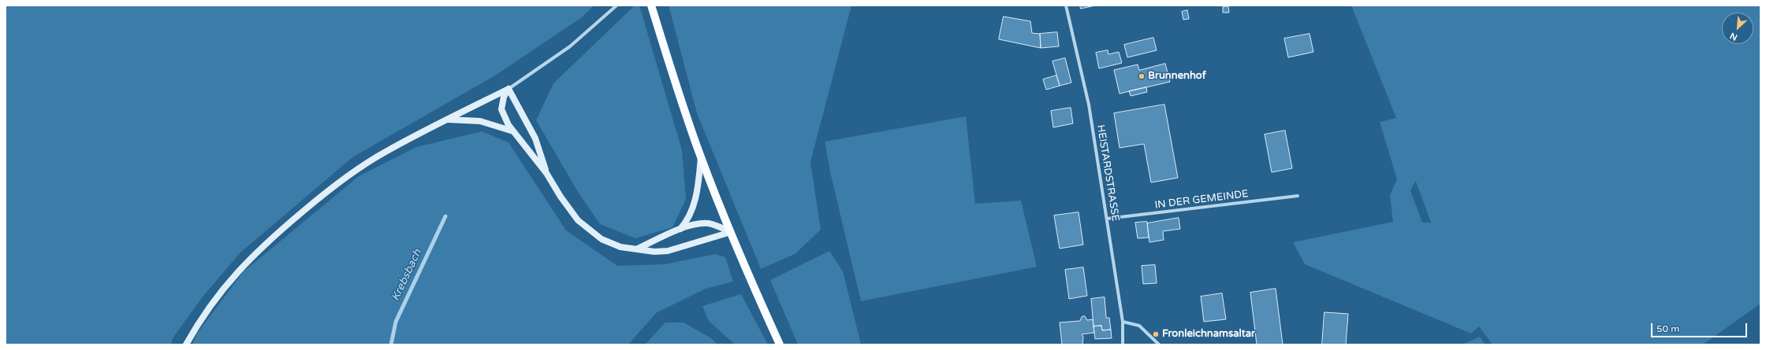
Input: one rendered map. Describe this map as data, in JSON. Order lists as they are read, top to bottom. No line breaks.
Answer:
{"streets":{"street":["HEISTARDSTRASSE","IN DER GEMEINDE"]},"crossings":[["HEISTARDSTRASSE","IN DER GEMEINDE"]],"water":["Krebsbach"],"places":["Brunnenhof","Fronleichnamsaltar"],"scale_bar":"50 m","north":"bottom left"}
